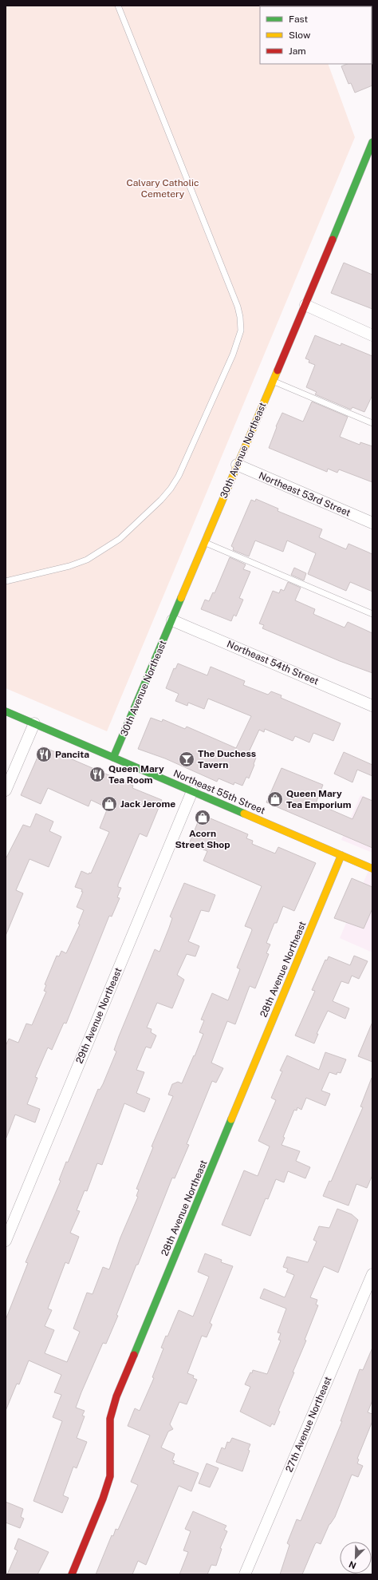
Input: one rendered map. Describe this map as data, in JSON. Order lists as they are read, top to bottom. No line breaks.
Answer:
{"streets":{"street":["30th Avenue Northeast","Northeast 53rd Street","Northeast 54th Street","Northeast 55th Street","28th Avenue Northeast","29th Avenue Northeast","27th Avenue Northeast"]},"crossings":[["30th Avenue Northeast","Northeast 53rd Street"],["30th Avenue Northeast","Northeast 54th Street"],["30th Avenue Northeast","Northeast 55th Street"],["Northeast 55th Street","28th Avenue Northeast"],["Northeast 55th Street","29th Avenue Northeast"]],"parks":["Calvary Catholic Cemetery"],"places":{"restaurant":["Pancita","Queen Mary Tea Room"],"bar":["The Duchess Tavern"],"shop":["Queen Mary Tea Emporium","Jack Jerome","Acorn Street Shop"]},"legend":["Fast","Slow","Jam"],"north":"bottom left"}
